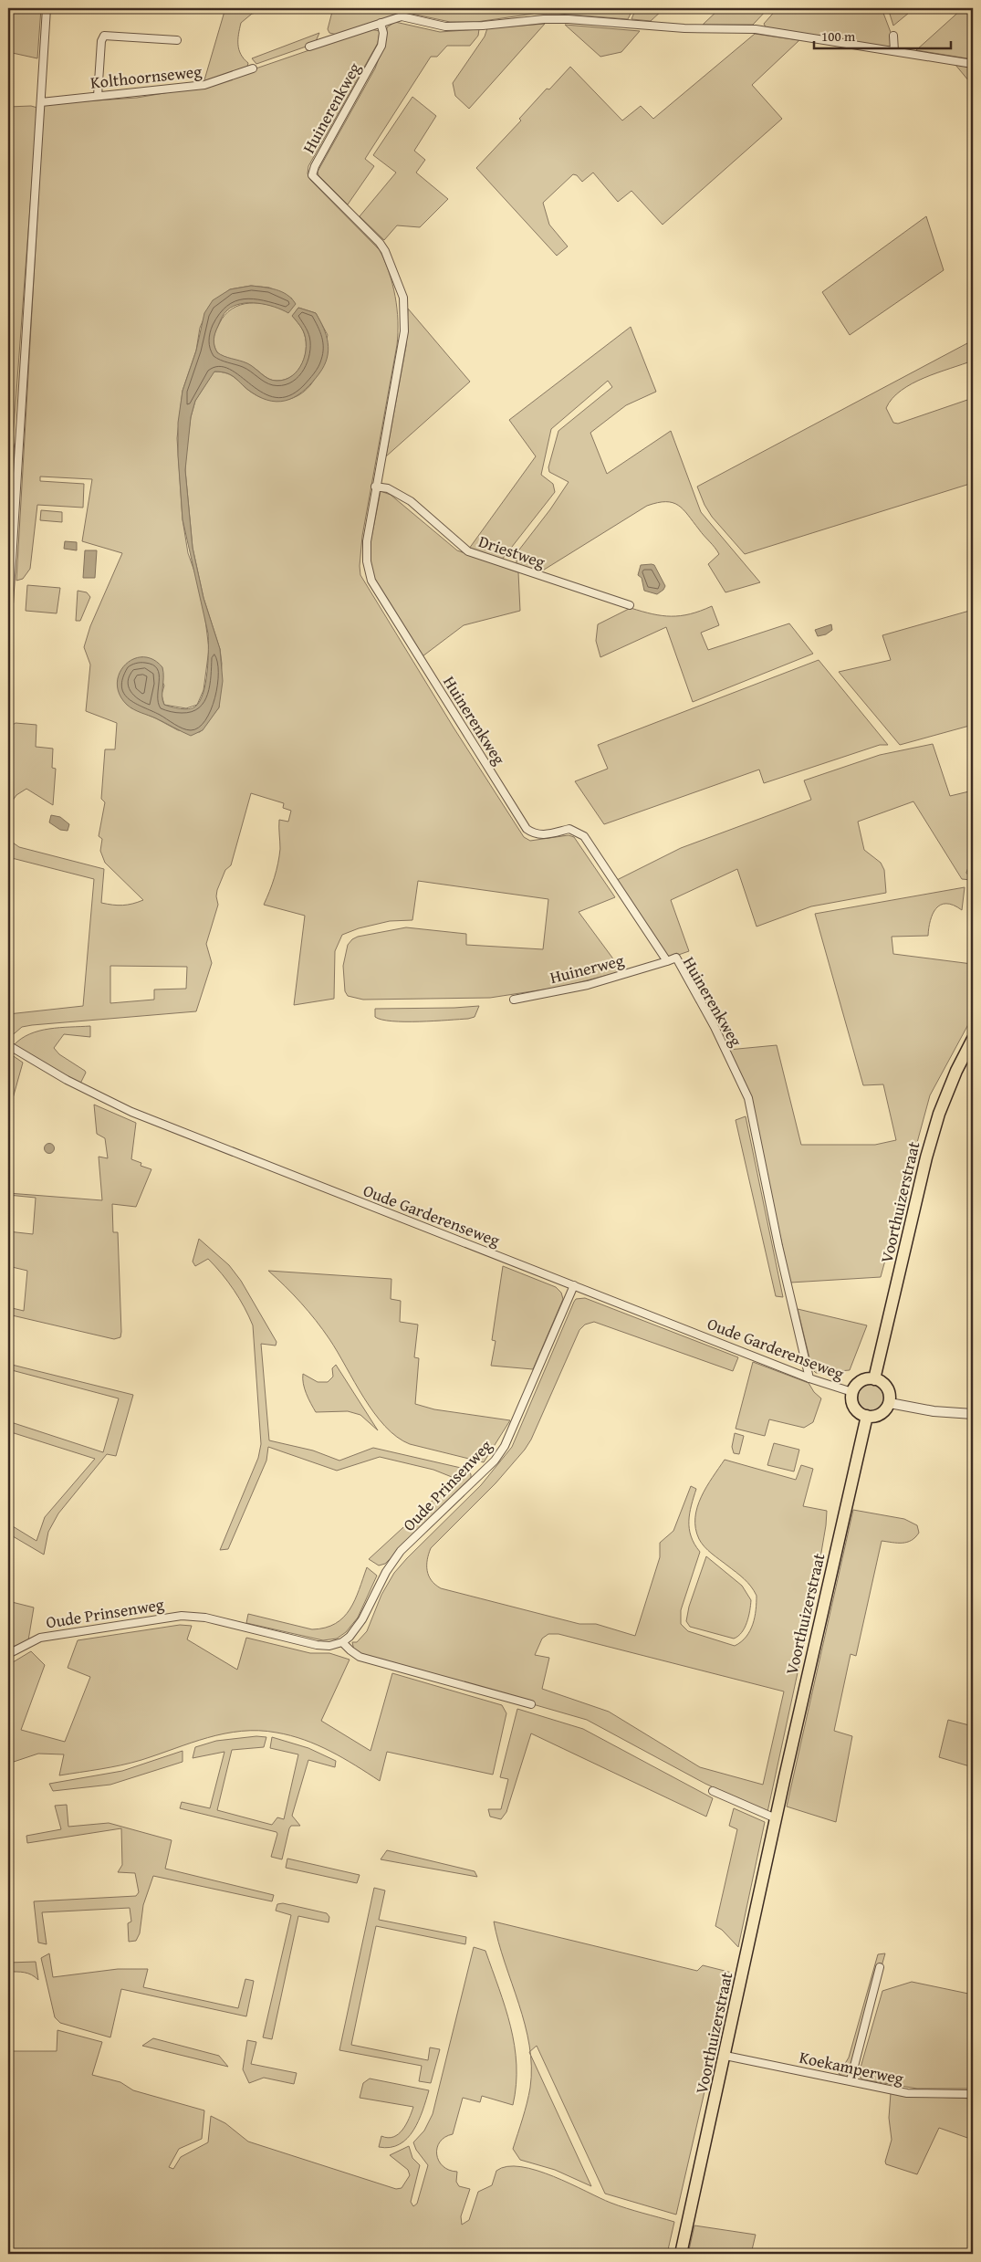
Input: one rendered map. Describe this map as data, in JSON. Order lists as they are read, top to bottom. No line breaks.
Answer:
{"streets":{"main road":["Voorthuizerstraat"],"street":["Kolthoornseweg","Huinerenkweg","Driestweg","Huinerweg","Oude Garderenseweg","Oude Prinsenweg","Koekamperweg"]},"crossings":[["Huinerenkweg","Driestweg"],["Huinerenkweg","Huinerweg"],["Huinerenkweg","Oude Garderenseweg"],["Voorthuizerstraat","Oude Garderenseweg"],["Voorthuizerstraat","Koekamperweg"],["Oude Garderenseweg","Oude Prinsenweg"]],"scale_bar":"100 m"}
